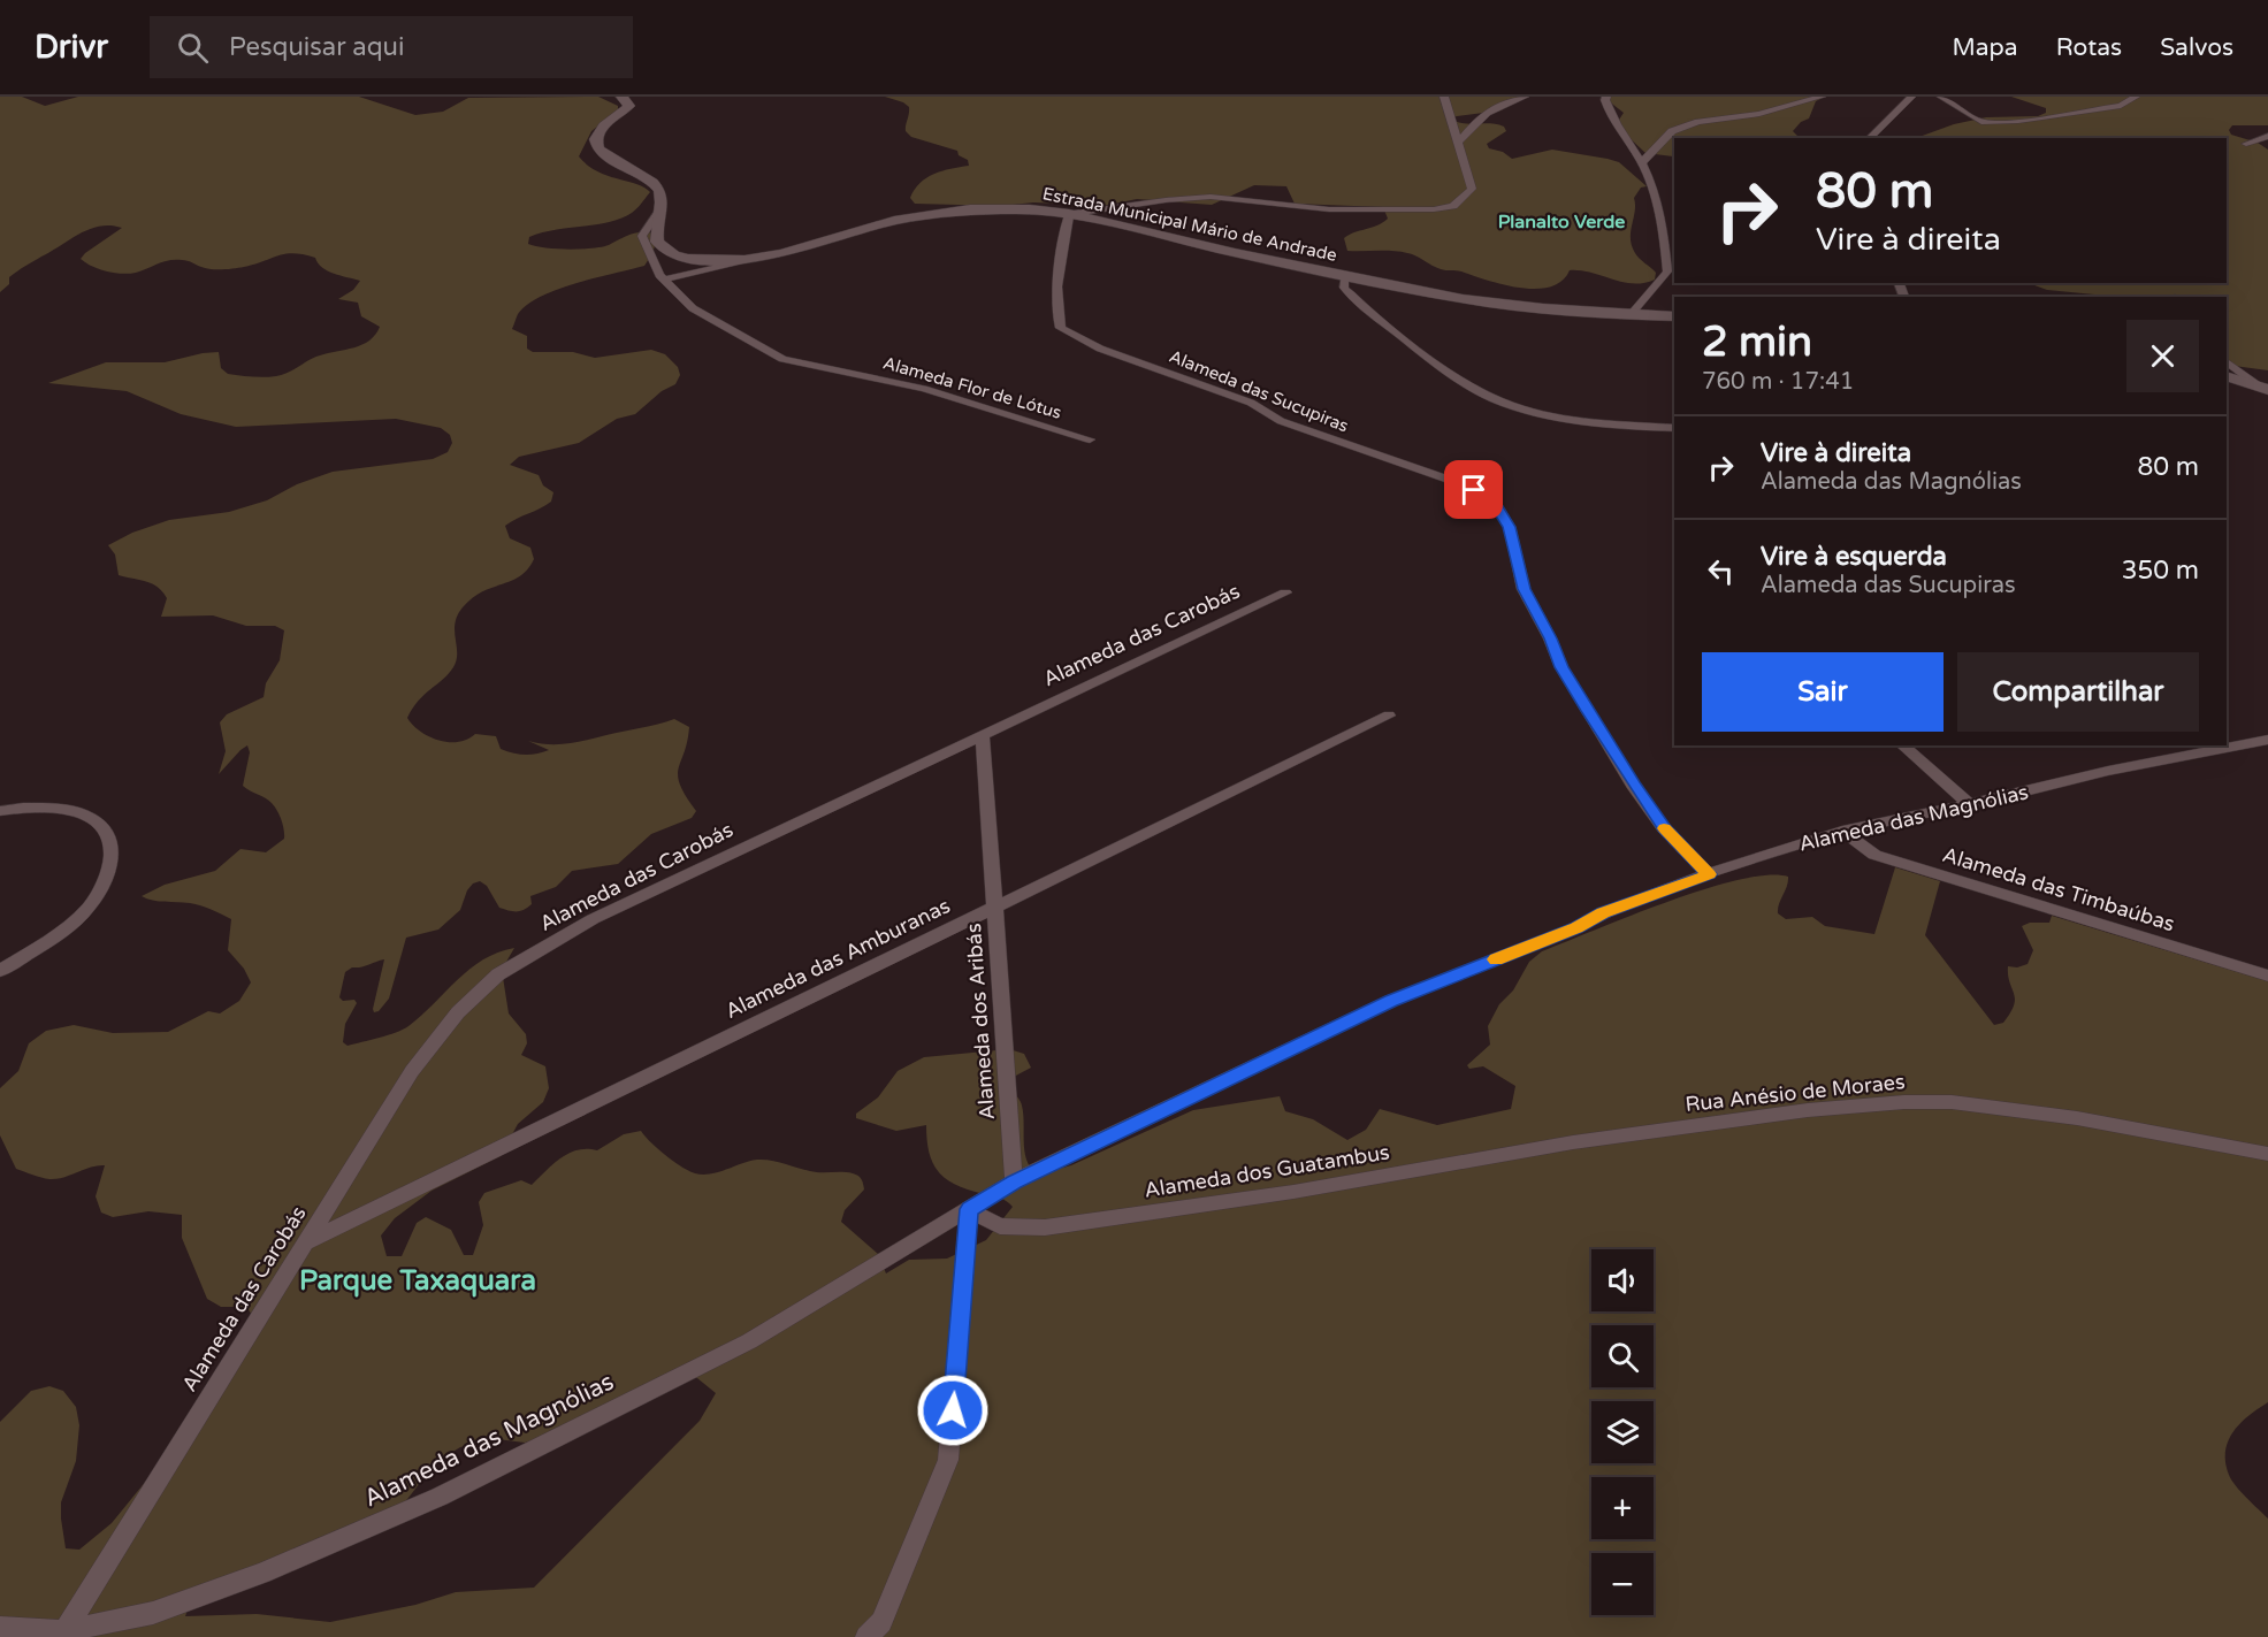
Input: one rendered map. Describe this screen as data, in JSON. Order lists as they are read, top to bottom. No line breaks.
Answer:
{"streets":{"street":["Estrada Municipal Mário de Andrade","Alameda Flor de Lótus","Alameda das Sucupiras","Alameda das Carobás","Alameda das Magnólias","Alameda das Timbaúbas","Alameda das Amburanas","Alameda dos Aribás","Rua Anésio de Moraes","Alameda dos Guatambus"]},"crossings":[["Estrada Municipal Mário de Andrade","Alameda Flor de Lótus"],["Estrada Municipal Mário de Andrade","Alameda das Sucupiras"],["Alameda das Sucupiras","Alameda das Magnólias"],["Alameda das Carobás","Alameda das Magnólias"],["Alameda das Carobás","Alameda das Amburanas"],["Alameda das Carobás","Alameda dos Aribás"],["Alameda das Magnólias","Alameda das Timbaúbas"],["Alameda das Magnólias","Alameda dos Aribás"],["Alameda das Magnólias","Alameda dos Guatambus"],["Alameda das Amburanas","Alameda dos Aribás"],["Rua Anésio de Moraes","Alameda dos Guatambus"]],"districts":["Planalto Verde","Parque Taxaquara"],"page":{"header":"Drivr","search":"Pesquisar aqui","nav":["Mapa","Rotas","Salvos"],"turn":["80 m","Vire à direita"],"heading":["2 min","760 m · 17:41"],"list":[{"name":"Vire à direita","note":"Alameda das Magnólias","value":"80 m"},{"name":"Vire à esquerda","note":"Alameda das Sucupiras","value":"350 m"}],"buttons":["Sair","Compartilhar"],"map_buttons":["+","−"]}}
